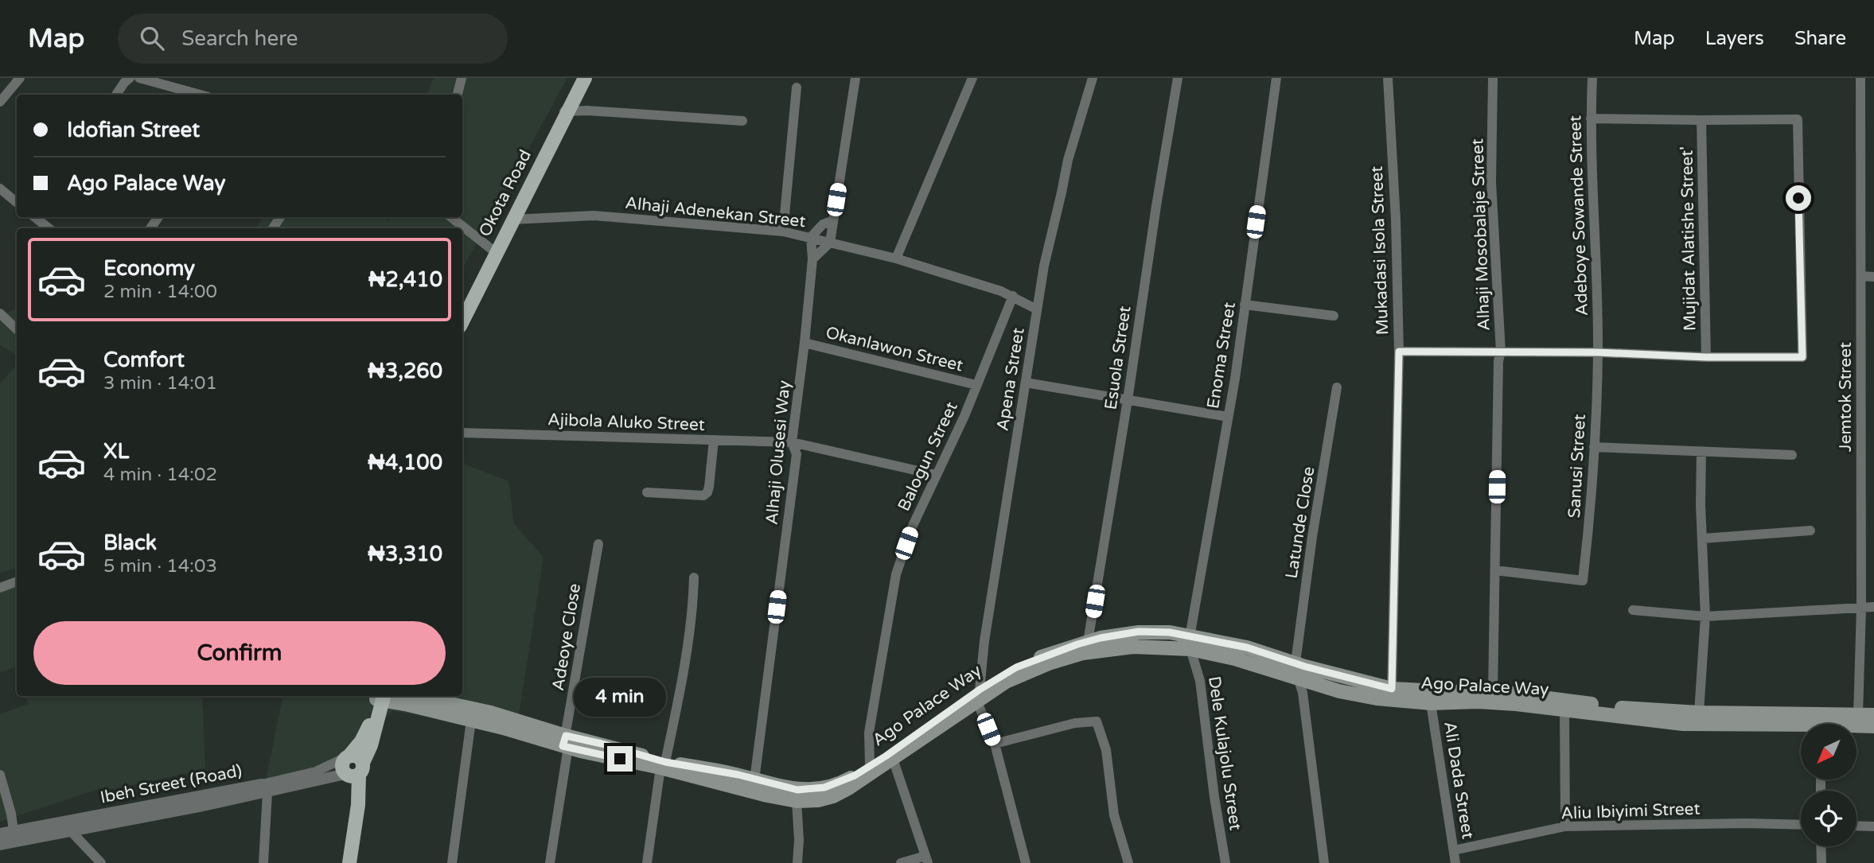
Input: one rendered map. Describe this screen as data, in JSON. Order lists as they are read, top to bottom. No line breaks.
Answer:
{"streets":{"main road":["Okota Road","Ago Palace Way"],"street":["Alhaji Adenekan Street","Adeboye Sowande Street","Alhaji Mosobalaje Street","Mujidat Alatishe Street'","Mukadasi Isola Street","Okanlawon Street","Enoma Street","Esuola Street","Apena Street","Jemtok Street","Ajibola Aluko Street","Alhaji Olusesi Way","Balogun Street","Sanusi Street","Latunde Close","Adeoye Close","Dele Kulajolu Street","Ali Dada Street","Ibeh Street (Road)","Aliu Ibiyimi Street"]},"crossings":[["Okota Road","Alhaji Adenekan Street"],["Alhaji Adenekan Street","Apena Street"],["Alhaji Adenekan Street","Alhaji Olusesi Way"],["Alhaji Adenekan Street","Balogun Street"],["Adeboye Sowande Street","Sanusi Street"],["Alhaji Mosobalaje Street","Sanusi Street"],["Alhaji Mosobalaje Street","Ago Palace Way"],["Mukadasi Isola Street","Ago Palace Way"],["Okanlawon Street","Alhaji Olusesi Way"],["Okanlawon Street","Balogun Street"],["Enoma Street","Ago Palace Way"],["Enoma Street","Dele Kulajolu Street"],["Esuola Street","Ago Palace Way"],["Apena Street","Ago Palace Way"],["Jemtok Street","Ago Palace Way"],["Ajibola Aluko Street","Alhaji Olusesi Way"],["Ajibola Aluko Street","Balogun Street"],["Alhaji Olusesi Way","Ago Palace Way"],["Balogun Street","Ago Palace Way"],["Latunde Close","Ago Palace Way"],["Adeoye Close","Ago Palace Way"],["Ago Palace Way","Dele Kulajolu Street"],["Ago Palace Way","Ali Dada Street"],["Ali Dada Street","Aliu Ibiyimi Street"]],"north":"bottom left","page":{"header":"Map","search":"Search here","nav":["Map","Layers","Share"],"banner":["Idofian Street","Ago Palace Way"],"list":[{"name":"Economy","note":"2 min · 14:00","value":"₦2,410"},{"name":"Comfort","note":"3 min · 14:01","value":"₦3,260"},{"name":"XL","note":"4 min · 14:02","value":"₦4,100"},{"name":"Black","note":"5 min · 14:03","value":"₦3,310"}],"buttons":"Confirm","bubble":"4 min"}}
